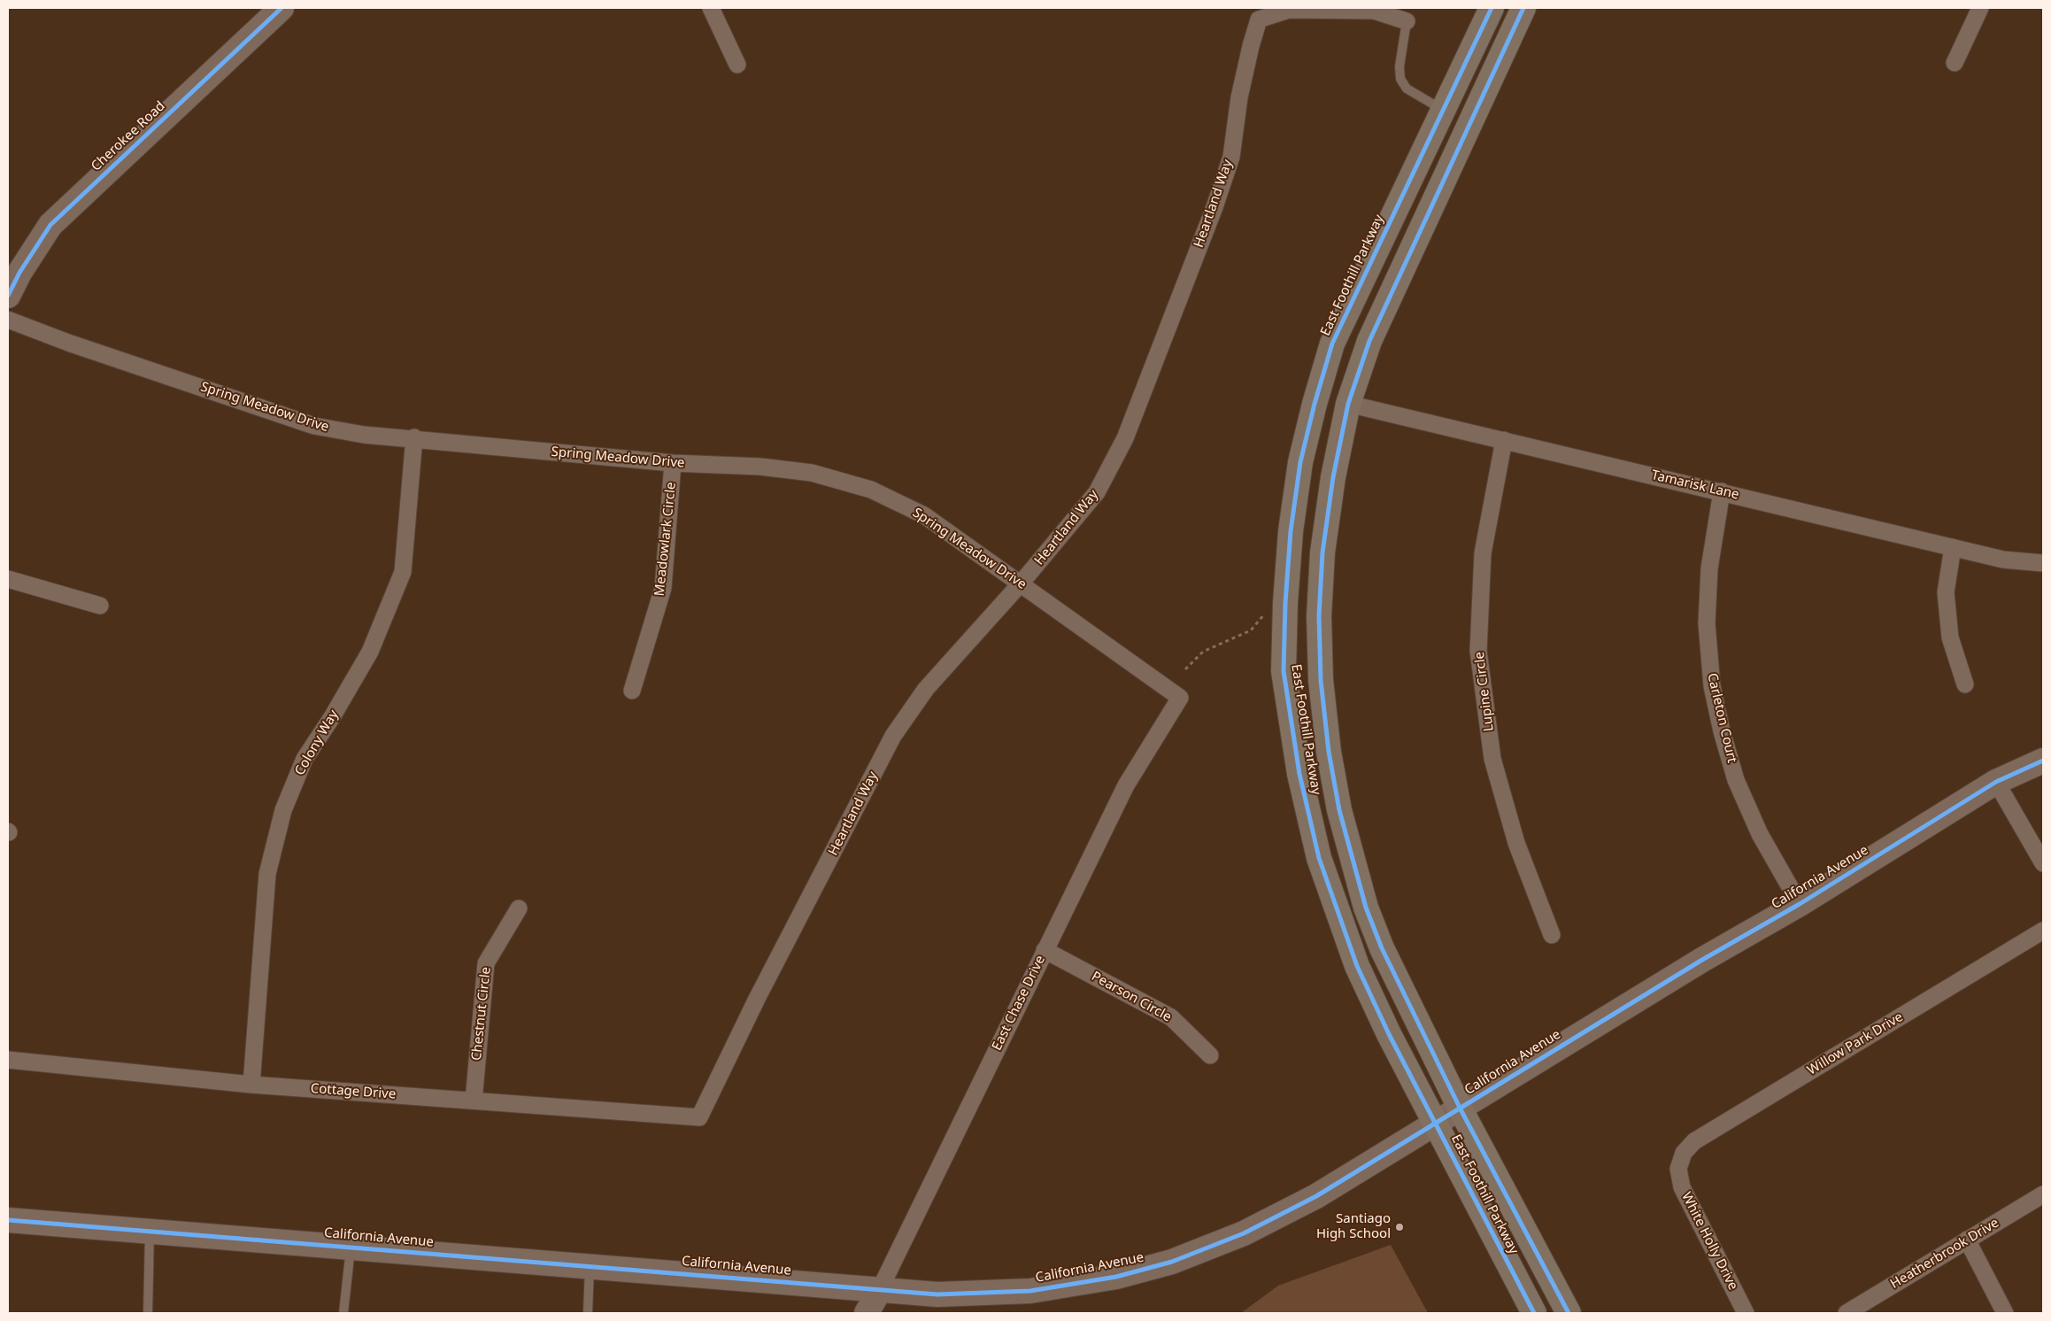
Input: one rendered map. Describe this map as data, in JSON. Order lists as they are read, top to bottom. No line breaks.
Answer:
{"streets":{"main road":["Cherokee Road","East Foothill Parkway","California Avenue","East Chase Drive"],"street":["Heartland Way","Spring Meadow Drive","Tamarisk Lane","Meadowlark Circle","Lupine Circle","Carleton Court","Colony Way","Pearson Circle","Chestnut Circle","Willow Park Drive","Cottage Drive","White Holly Drive","Heatherbrook Drive"]},"crossings":[["Heartland Way","Spring Meadow Drive"],["Heartland Way","Cottage Drive"],["East Foothill Parkway","Tamarisk Lane"],["East Foothill Parkway","California Avenue"],["Spring Meadow Drive","Meadowlark Circle"],["Spring Meadow Drive","Colony Way"],["Spring Meadow Drive","East Chase Drive"],["Tamarisk Lane","Lupine Circle"],["Tamarisk Lane","Carleton Court"],["Carleton Court","California Avenue"],["Colony Way","Cottage Drive"],["California Avenue","East Chase Drive"],["Pearson Circle","East Chase Drive"],["Chestnut Circle","Cottage Drive"],["Willow Park Drive","White Holly Drive"]],"places":["Santiago High School"]}
